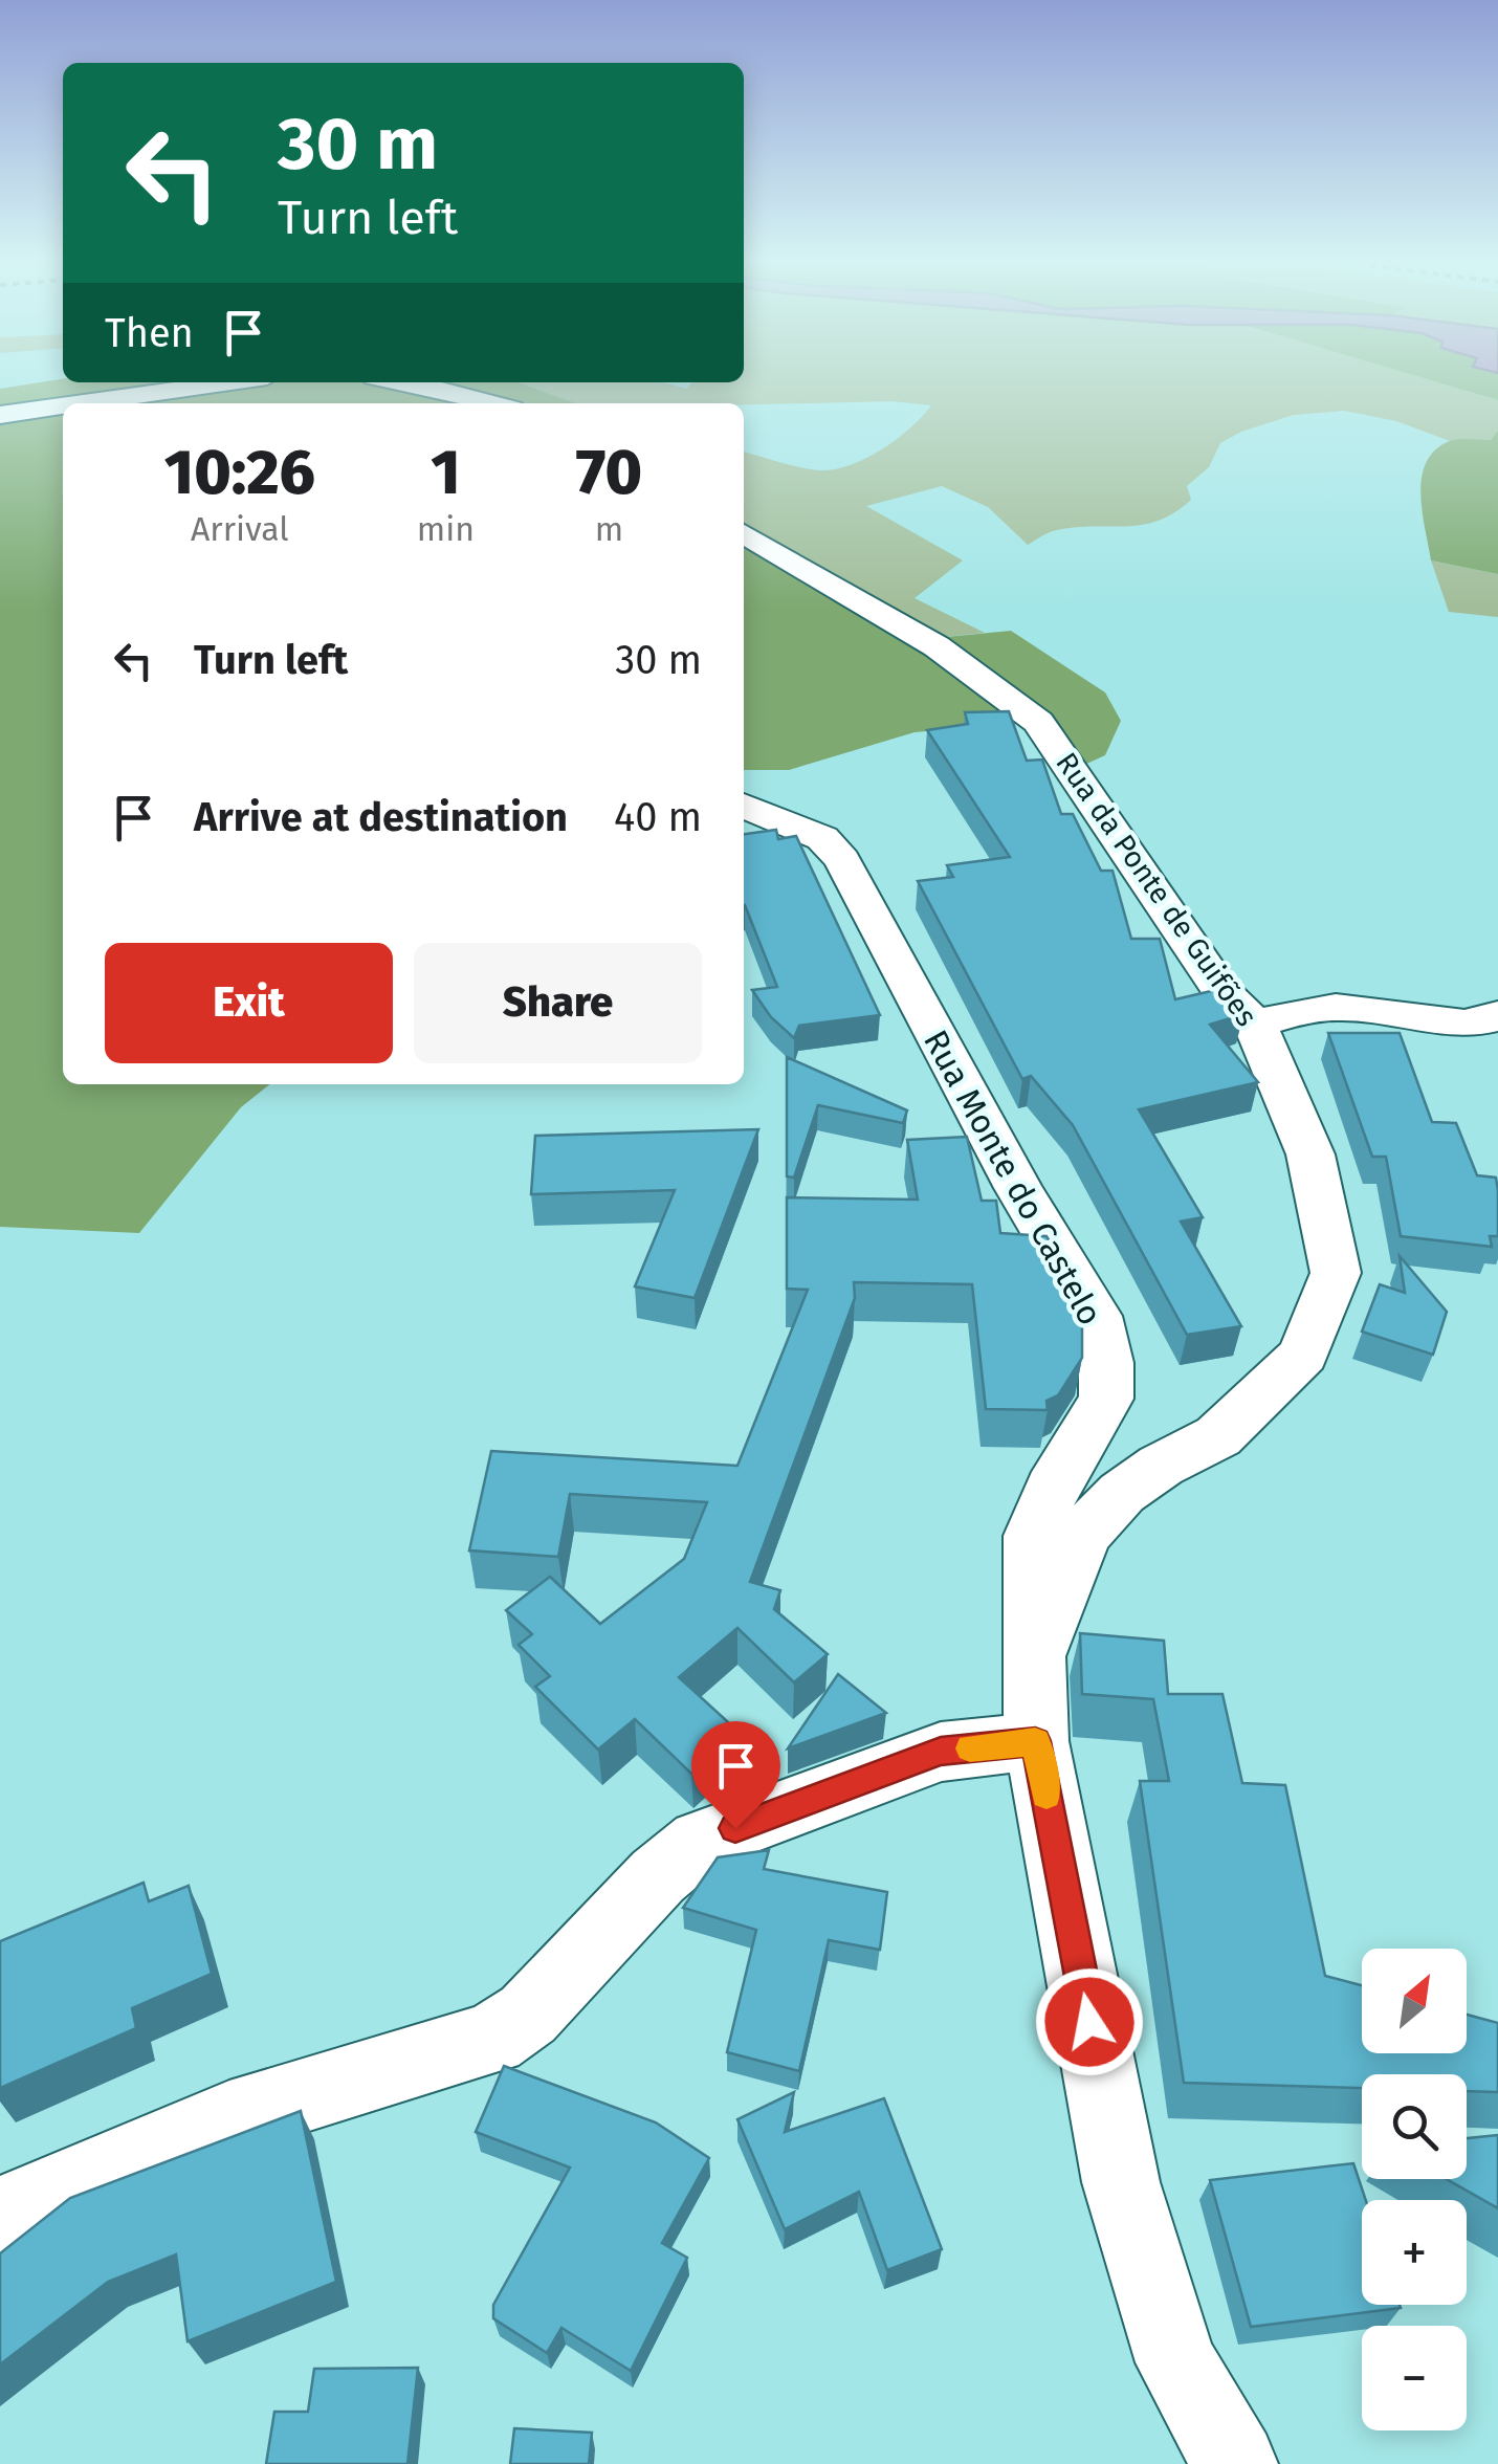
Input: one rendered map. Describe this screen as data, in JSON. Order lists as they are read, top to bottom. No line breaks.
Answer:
{"streets":{"street":["Rua da Ponte de Guifões","Rua Monte do Castelo"]},"crossings":[["Rua da Ponte de Guifões","Rua Monte do Castelo"]],"north":"top right","page":{"turn":["30 m","Turn left"],"then":"Then","eta":["10:26","Arrival","1","min","70","m"],"list":[{"name":"Turn left","value":"30 m"},{"name":"Arrive at destination","value":"40 m"}],"buttons":["Exit","Share"],"map_buttons":["+","−"]}}
